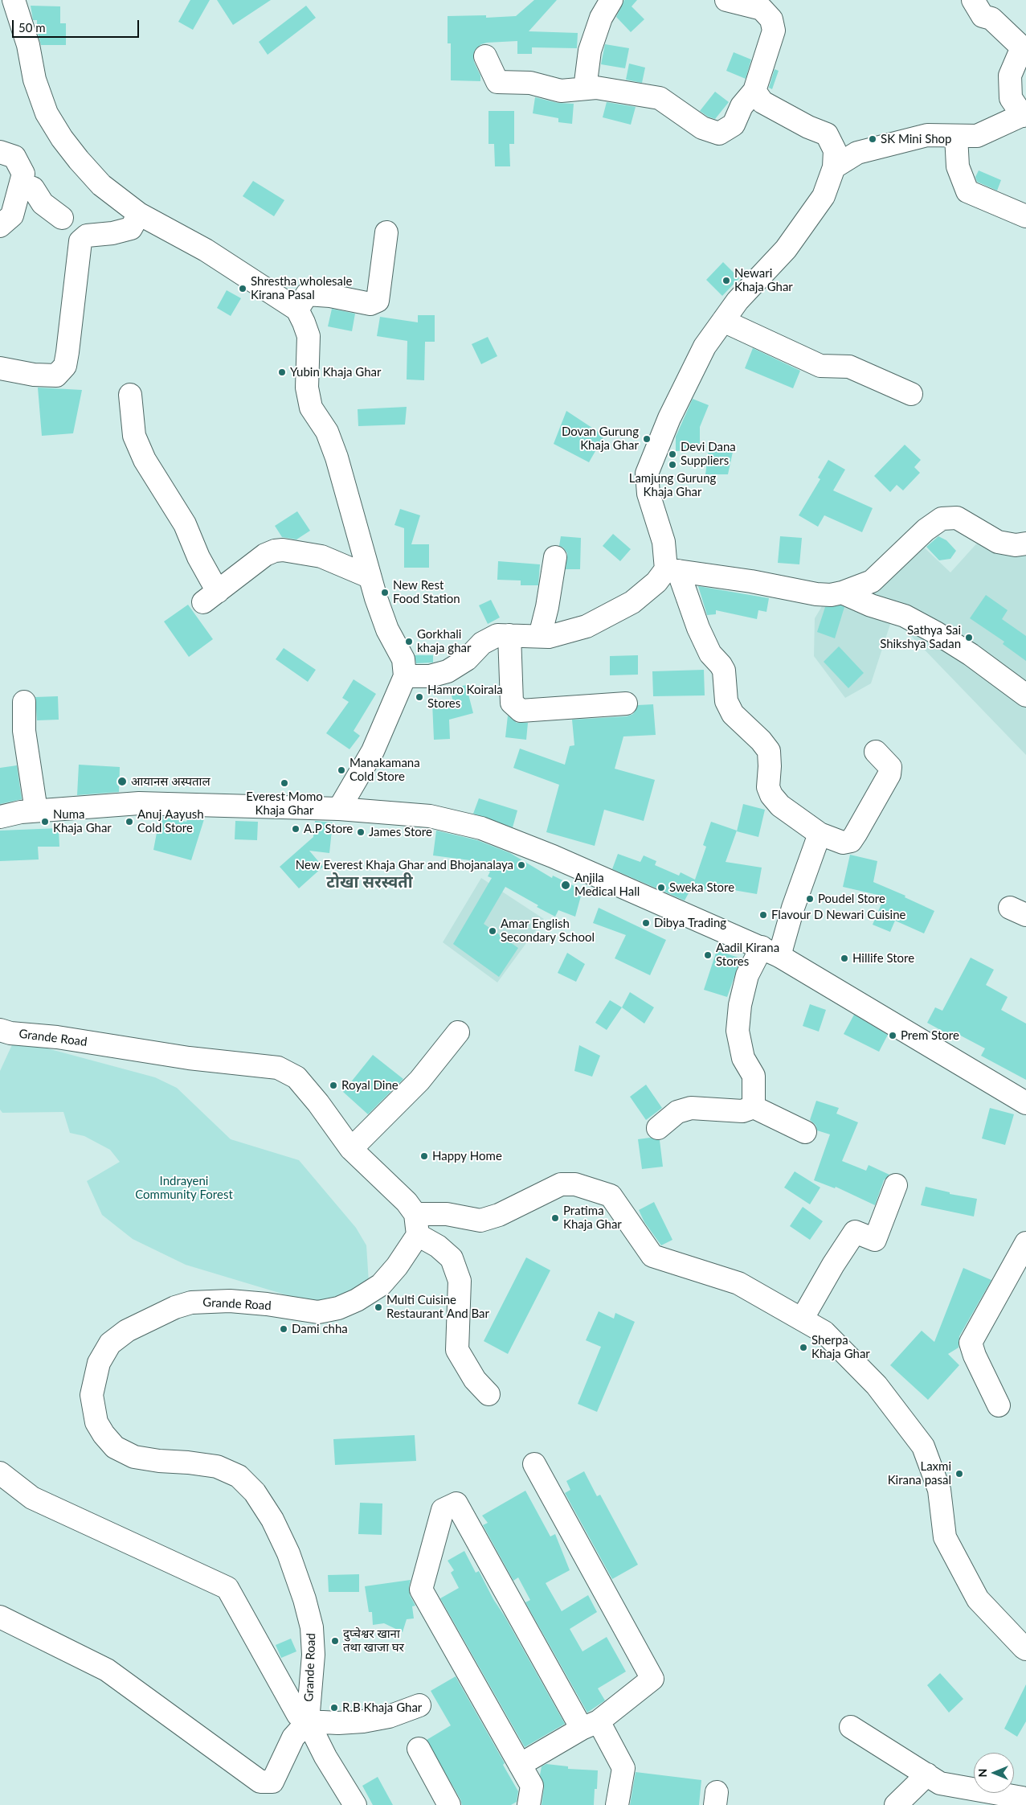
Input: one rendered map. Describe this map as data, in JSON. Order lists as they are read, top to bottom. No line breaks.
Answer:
{"streets":{"street":["Grande Road"]},"districts":["टोखा सरस्वती"],"parks":["Indrayeni Community Forest"],"places":["SK Mini Shop","Newari Khaja Ghar","Shrestha wholesale Kirana Pasal","Yubin Khaja Ghar","Dovan Gurung Khaja Ghar","Devi Dana Suppliers","Lamjung Gurung Khaja Ghar","New Rest Food Station","Sathya Sai Shikshya Sadan","Gorkhali khaja ghar","Hamro Koirala Stores","Manakamana Cold Store","आयानस अस्पताल","Everest Momo Khaja Ghar","Numa Khaja Ghar","Anuj Aayush Cold Store","A.P Store","James Store","New Everest Khaja Ghar and Bhojanalaya","Anjila Medical Hall","Sweka Store","Poudel Store","Flavour D Newari Cuisine","Dibya Trading","Amar English Secondary School","Aadil Kirana Stores","Hillife Store","Prem Store","Royal Dine","Happy Home","Pratima Khaja Ghar","Multi Cuisine Restaurant And Bar","Dami chha","Sherpa Khaja Ghar","Laxmi Kirana pasal","दुप्चेश्वर खाना तथा खाजा घर","R.B Khaja Ghar"],"scale_bar":"50 m","north":"left"}
